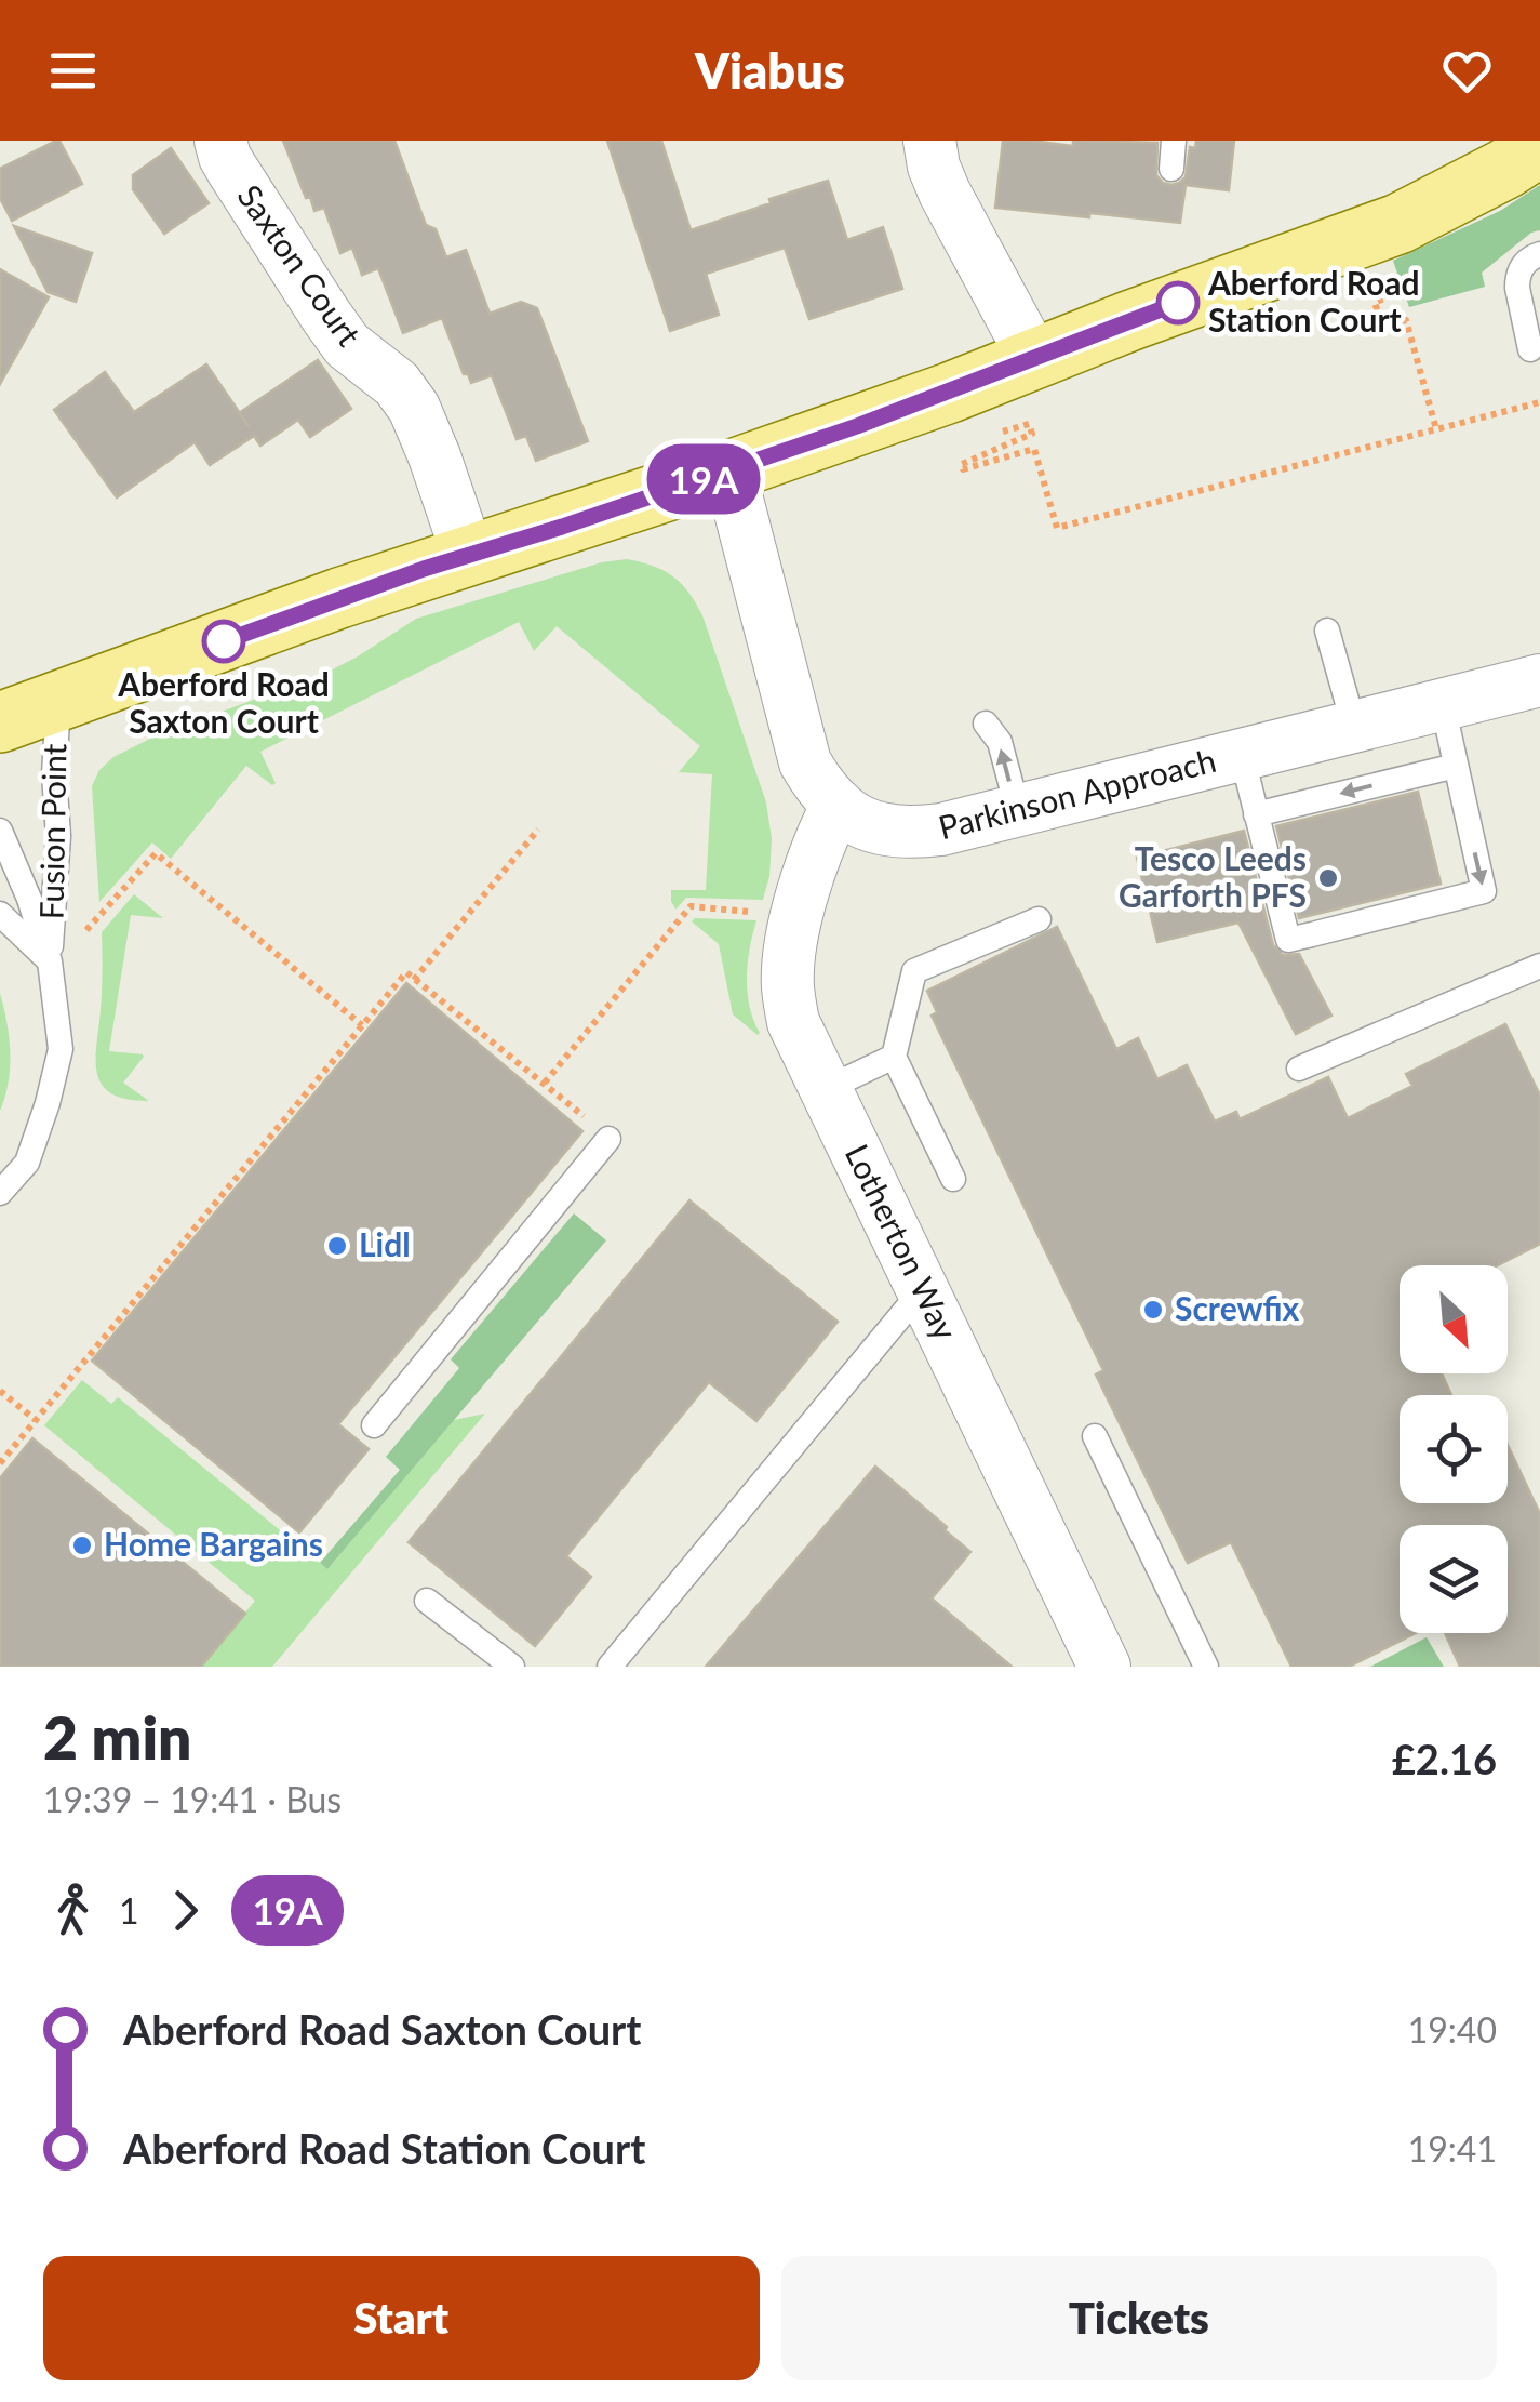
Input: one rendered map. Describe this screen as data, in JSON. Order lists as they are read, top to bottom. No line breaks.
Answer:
{"streets":{"street":["Saxton Court","Parkinson Approach","Lotherton Way"],"lane":["Fusion Point"]},"crossings":[["Parkinson Approach","Lotherton Way"]],"places":["Aberford Road Station Court","Aberford Road Saxton Court","Tesco Leeds Garforth PFS","Lidl","Screwfix","Home Bargains"],"lines":["bus line 19A"],"north":"bottom right","page":{"header":"Viabus","on_map":"19A","heading":["2 min","19:39 – 19:41 · Bus","£2.16"],"legs":["1","19A"],"list":[{"name":"Aberford Road Saxton Court","value":"19:40"},{"name":"Aberford Road Station Court","value":"19:41"}],"buttons":["Start","Tickets"]}}
